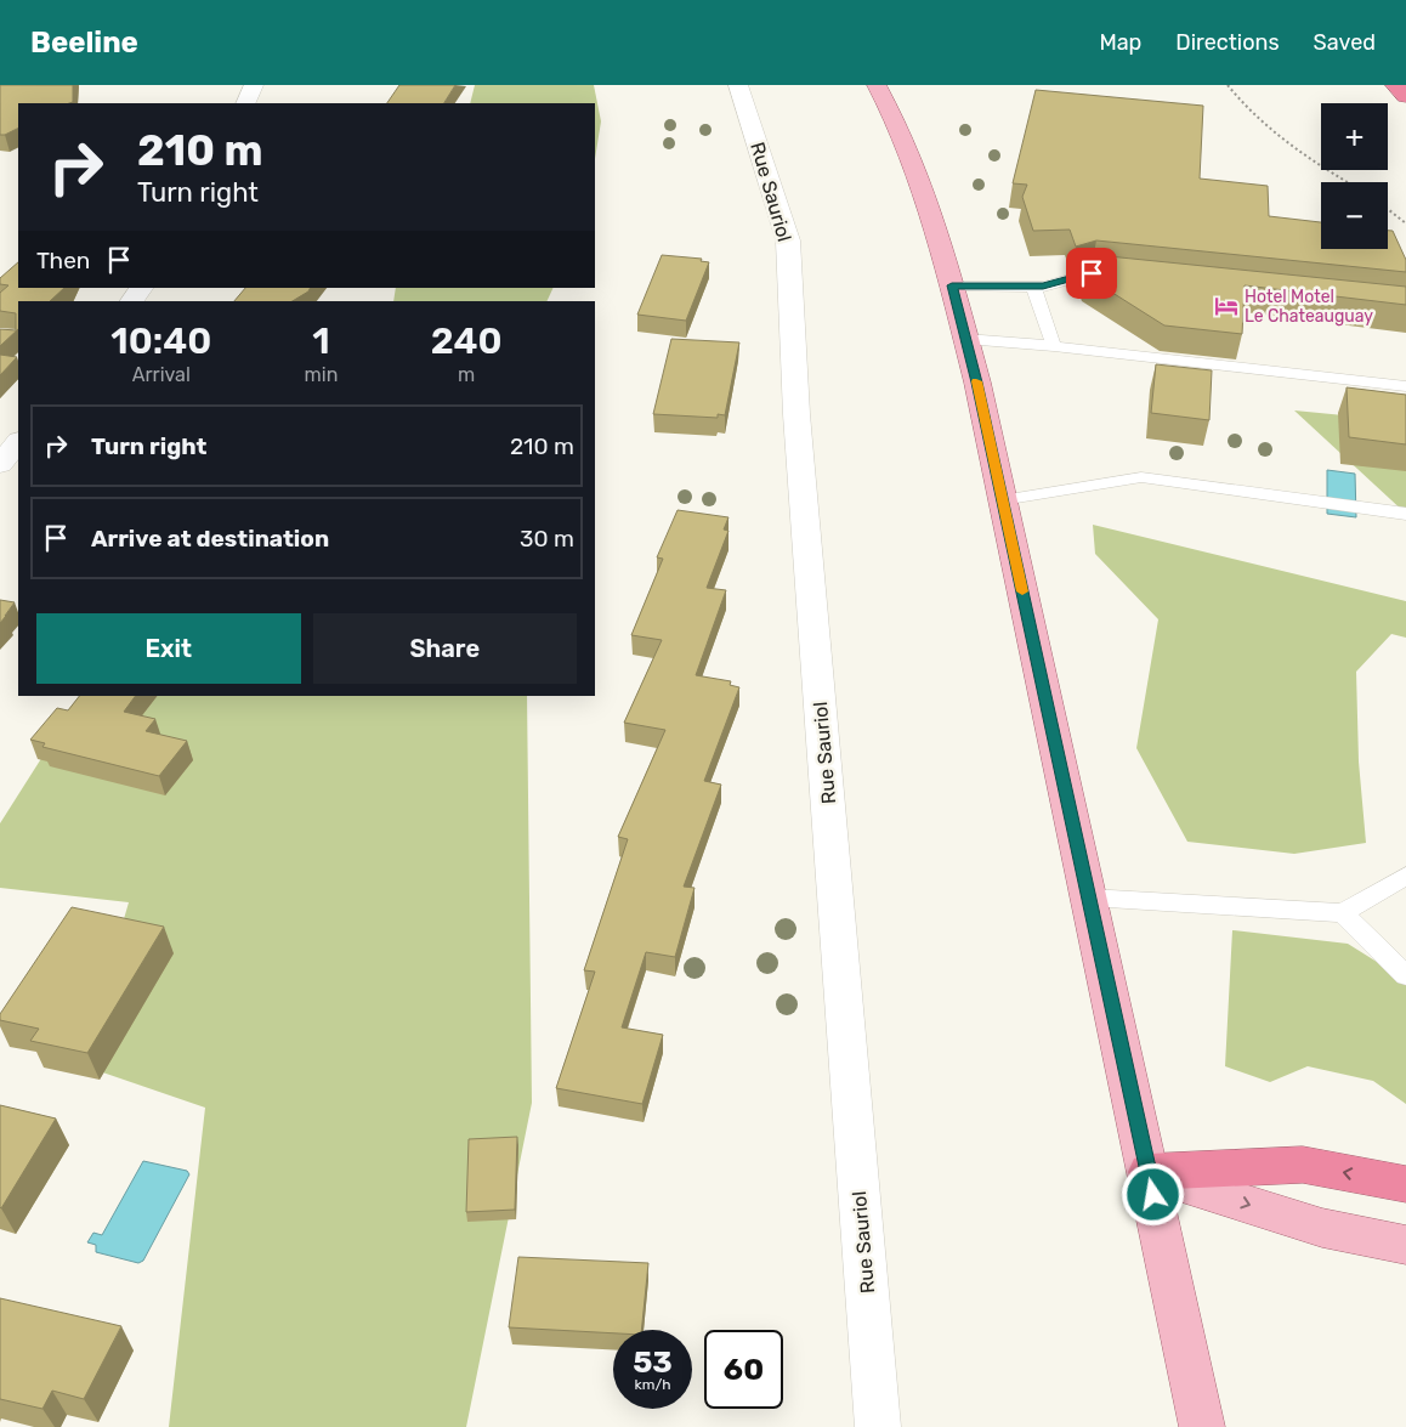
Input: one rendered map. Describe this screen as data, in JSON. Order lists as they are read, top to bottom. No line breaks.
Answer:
{"streets":{"street":["Rue Sauriol"]},"places":{"hotel":["Hotel Motel Le Chateauguay"]},"page":{"header":"Beeline","nav":["Map","Directions","Saved"],"map_buttons":["+","−"],"turn":["210 m","Turn right"],"then":"Then","eta":["10:40","Arrival","1","min","240","m"],"list":[{"name":"Turn right","value":"210 m"},{"name":"Arrive at destination","value":"30 m"}],"buttons":["Exit","Share"],"speed":"53 km/h","limit":"60"}}
